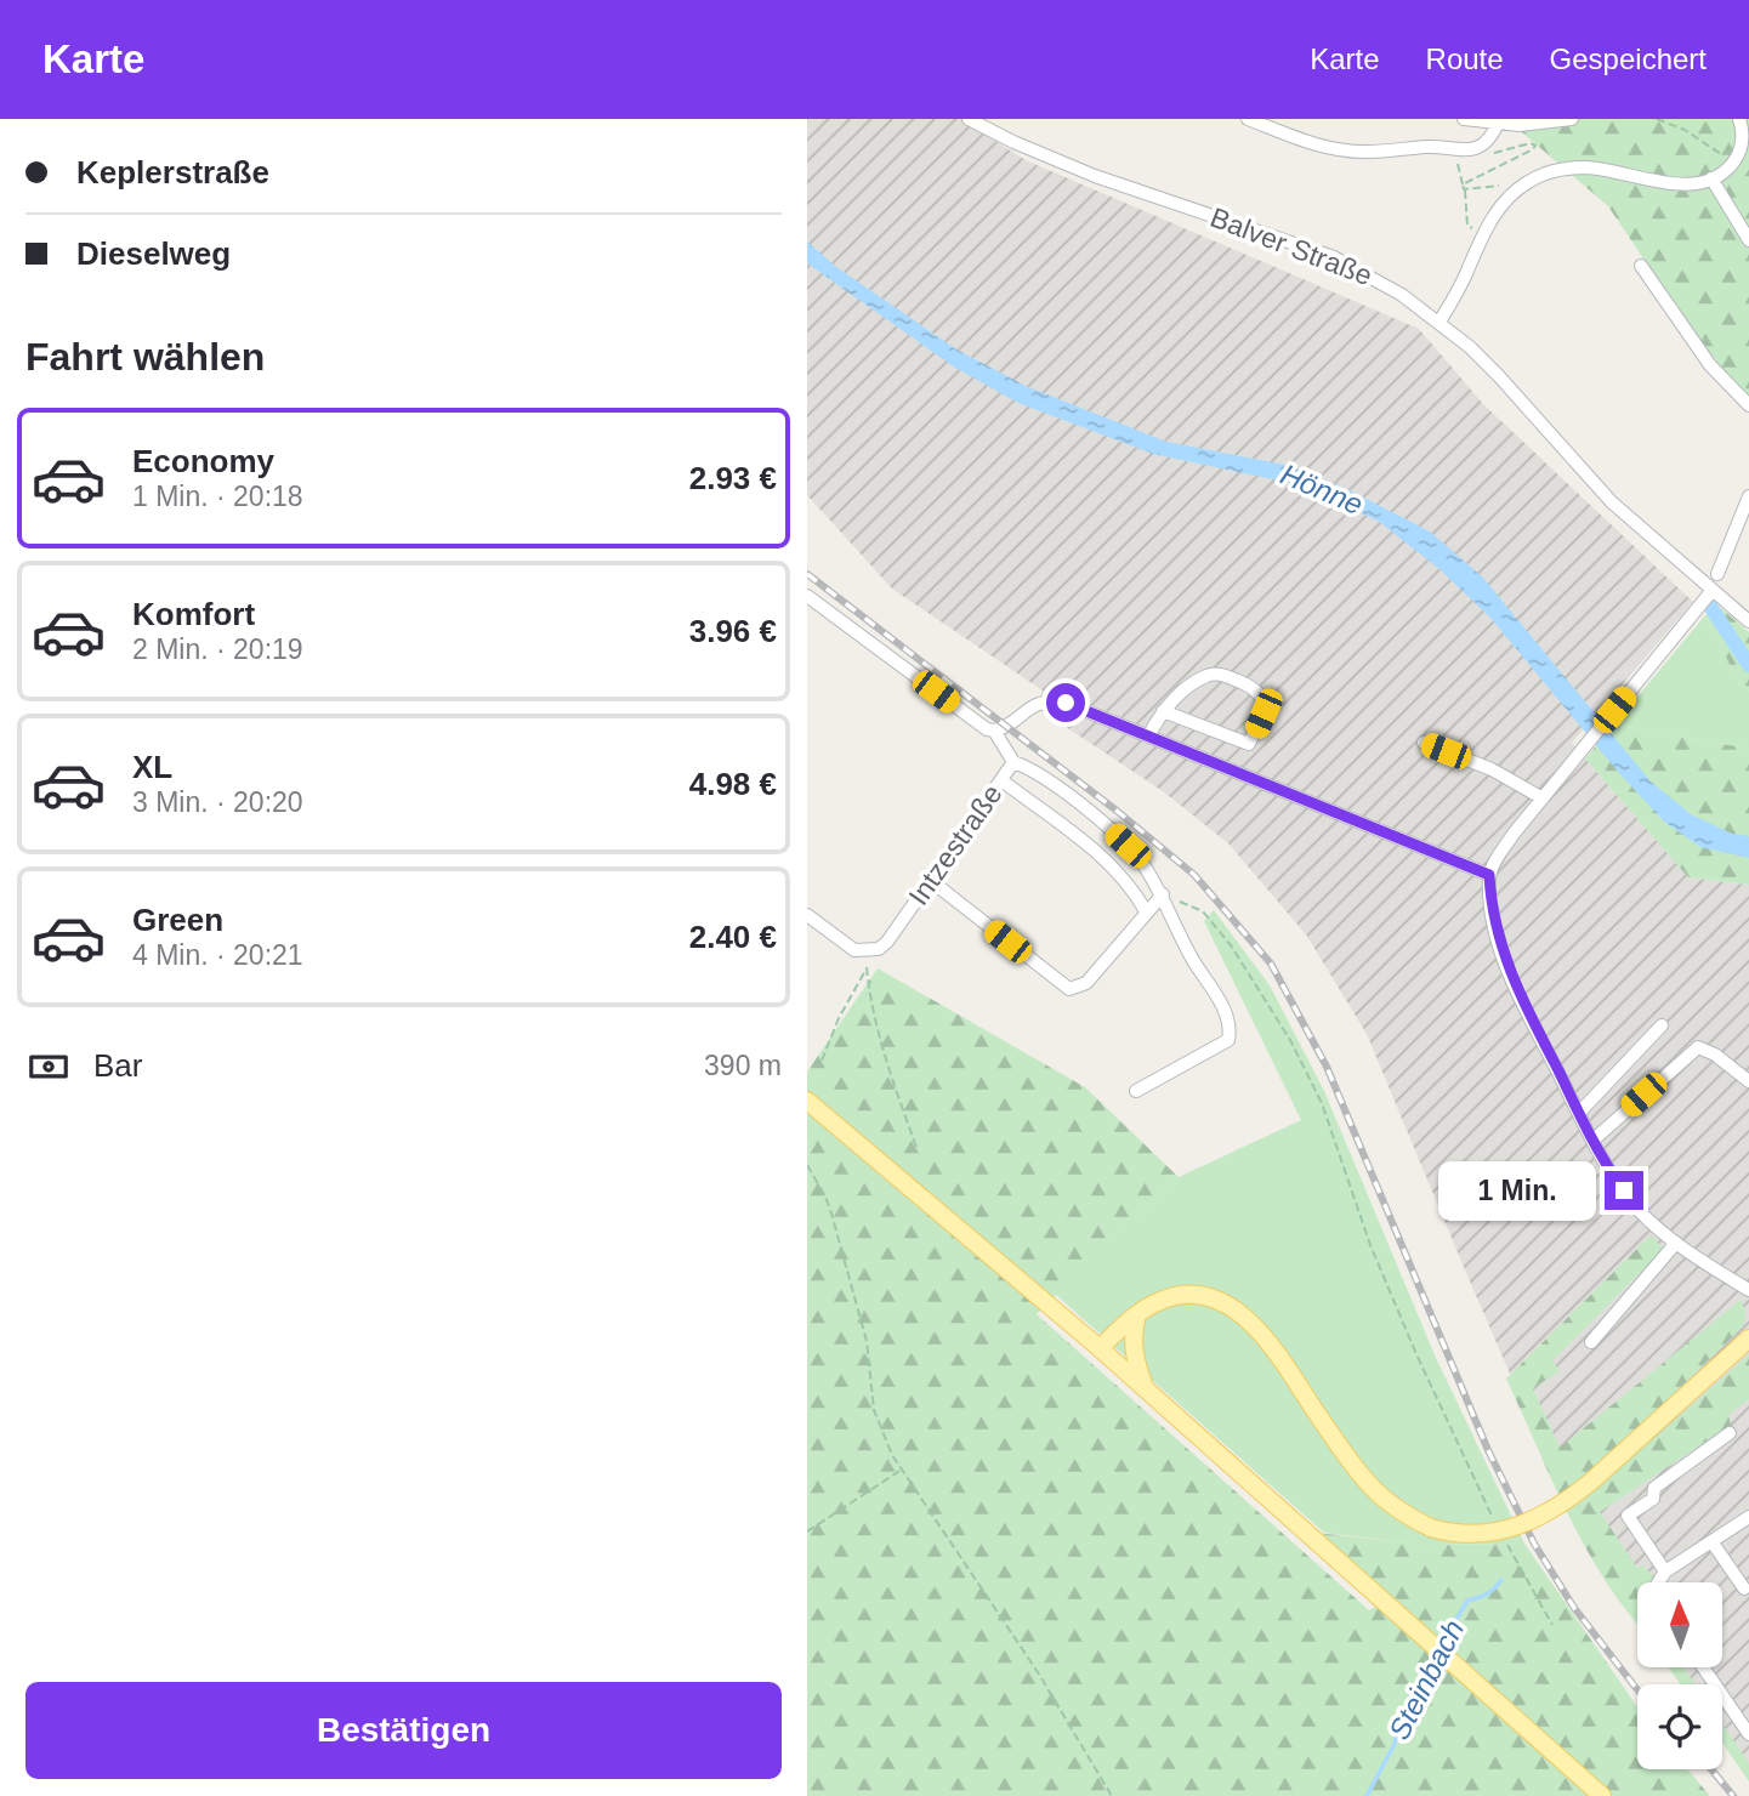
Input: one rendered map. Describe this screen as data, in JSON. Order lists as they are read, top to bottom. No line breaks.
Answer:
{"streets":{"street":["Balver Straße","Intzestraße"]},"water":["Hönne","Steinbach"],"north":"top","page":{"header":"Karte","nav":["Karte","Route","Gespeichert"],"banner":["Keplerstraße","Dieselweg"],"heading":"Fahrt wählen","list":[{"name":"Economy","note":"1 Min. · 20:18","value":"2.93 €"},{"name":"Komfort","note":"2 Min. · 20:19","value":"3.96 €"},{"name":"XL","note":"3 Min. · 20:20","value":"4.98 €"},{"name":"Green","note":"4 Min. · 20:21","value":"2.40 €"}],"pay":["Bar","390 m"],"bubble":"1 Min.","buttons":"Bestätigen"}}
